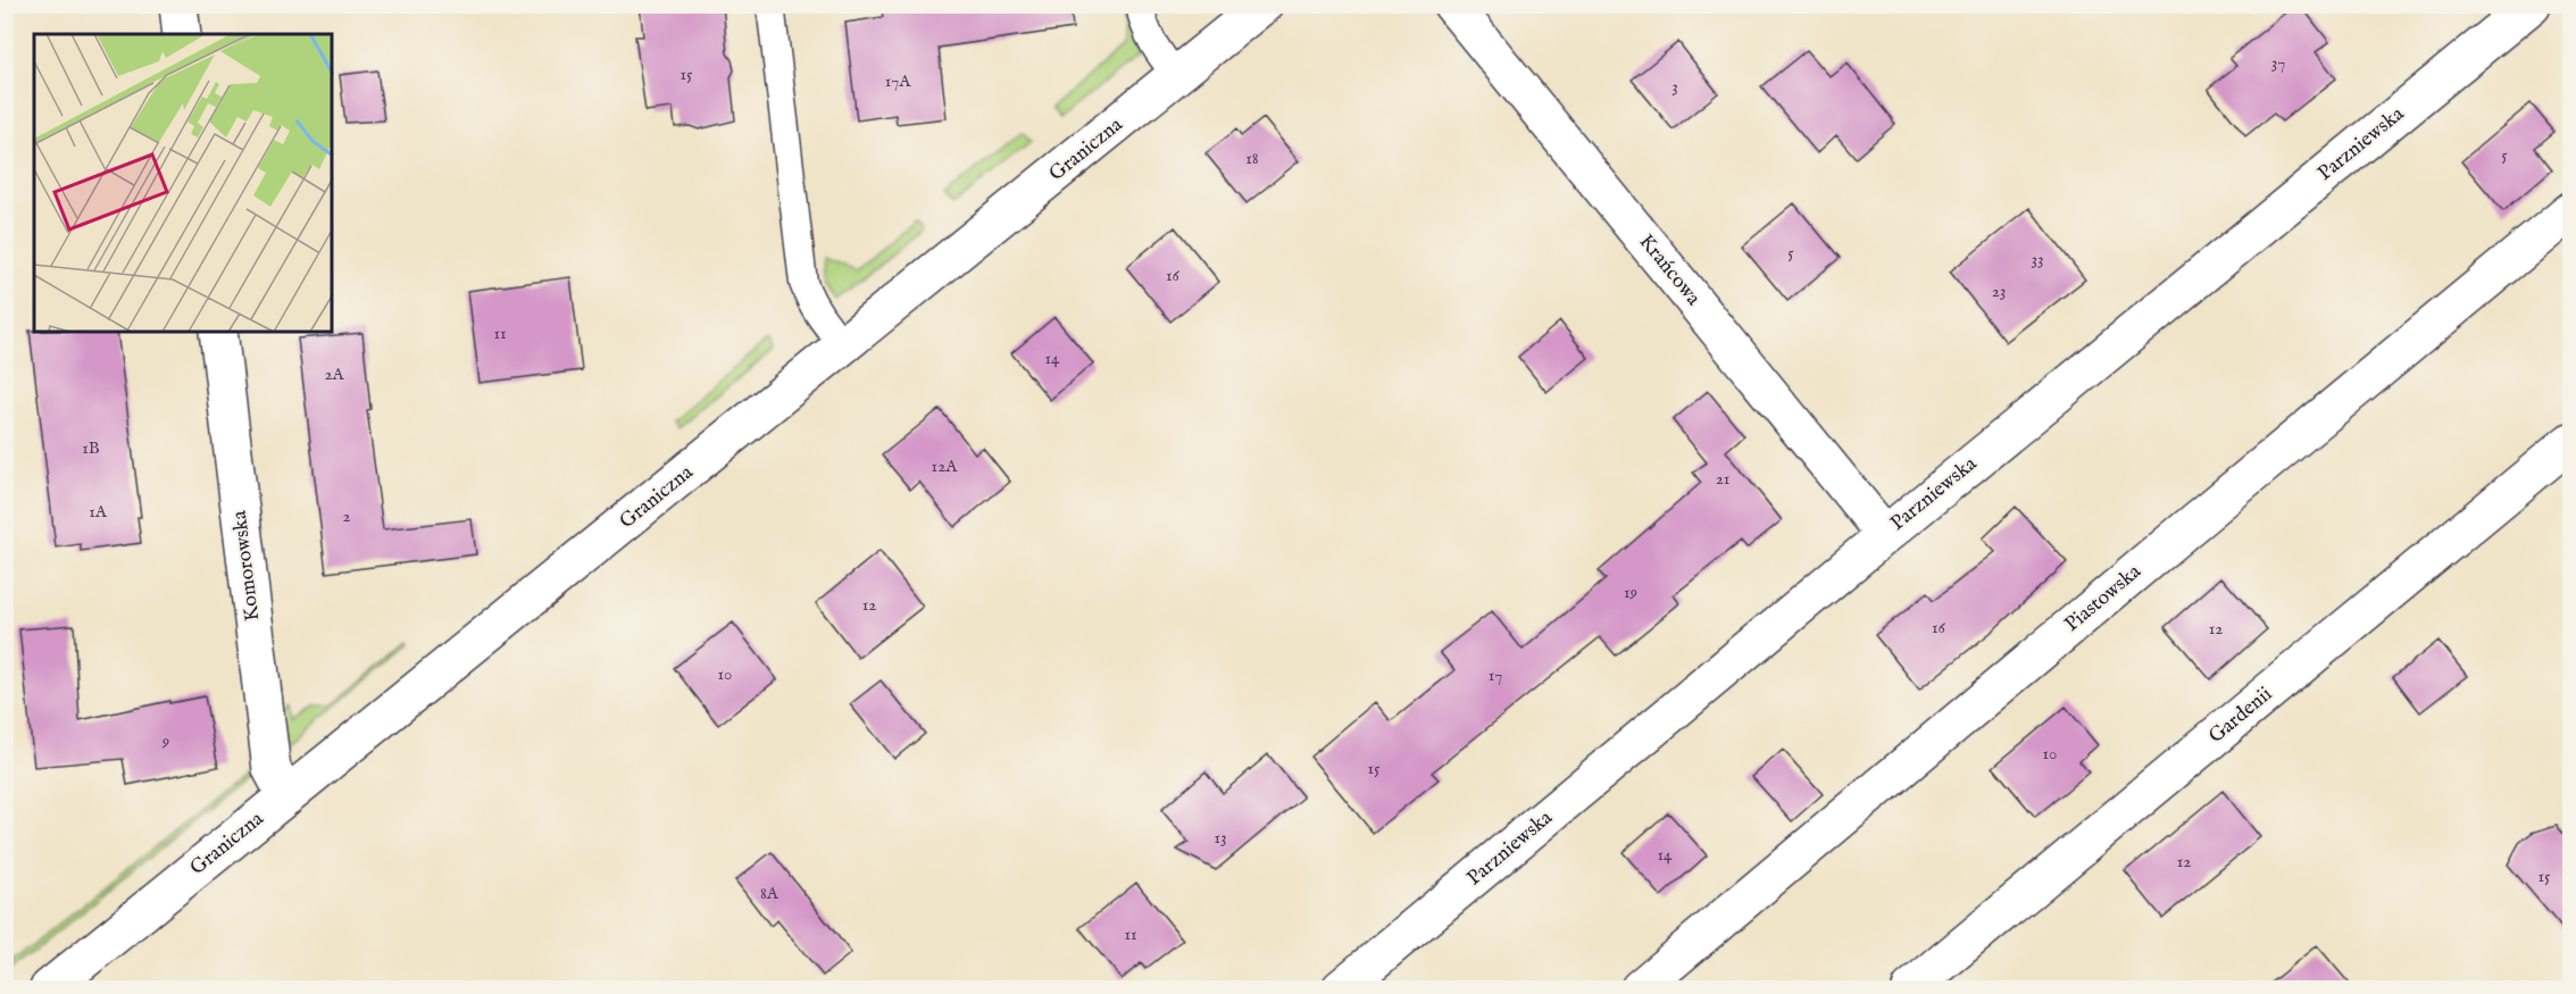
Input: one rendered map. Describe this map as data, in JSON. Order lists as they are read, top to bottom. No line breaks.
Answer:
{"streets":{"street":["Parzniewska","Graniczna","Krańcowa","Komorowska","Piastowska","Gardenii"]},"crossings":[["Parzniewska","Krańcowa"],["Graniczna","Komorowska"]],"house_numbers":["37","15","17A","3","5","18","5","33","16","23","11","14","2A","1B","12A","21","1A","2","19","12","16","12","10","17","9","10","15","13","14","12","15","8A","11"]}
